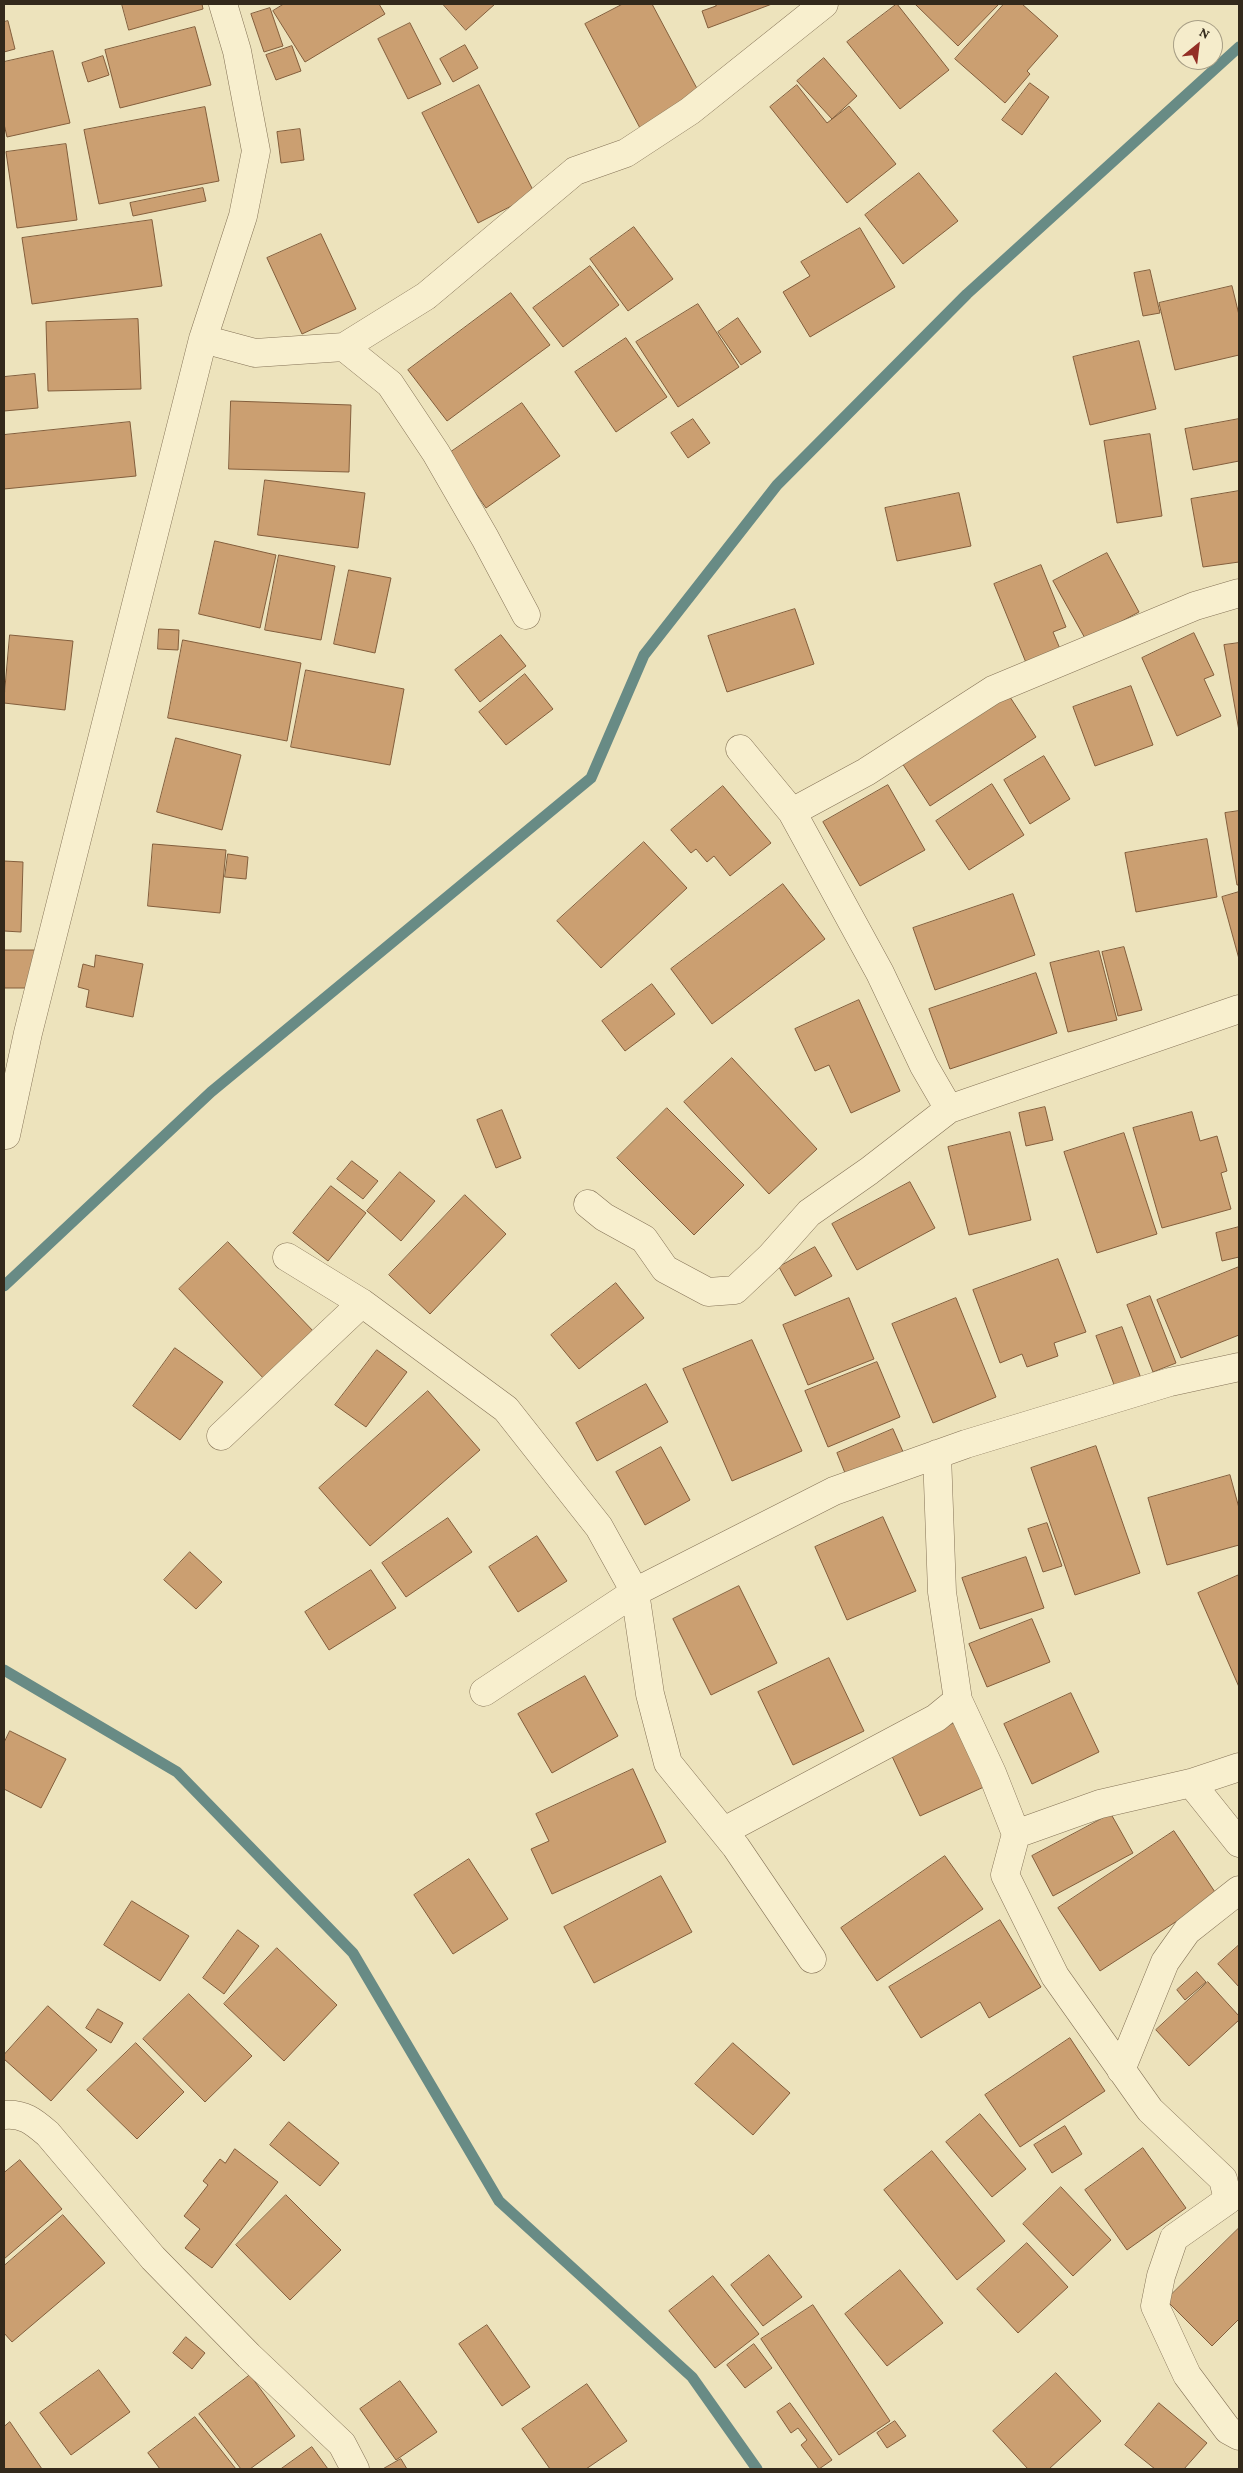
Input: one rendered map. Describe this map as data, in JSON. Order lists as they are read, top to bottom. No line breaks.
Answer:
{"north":"top right"}
